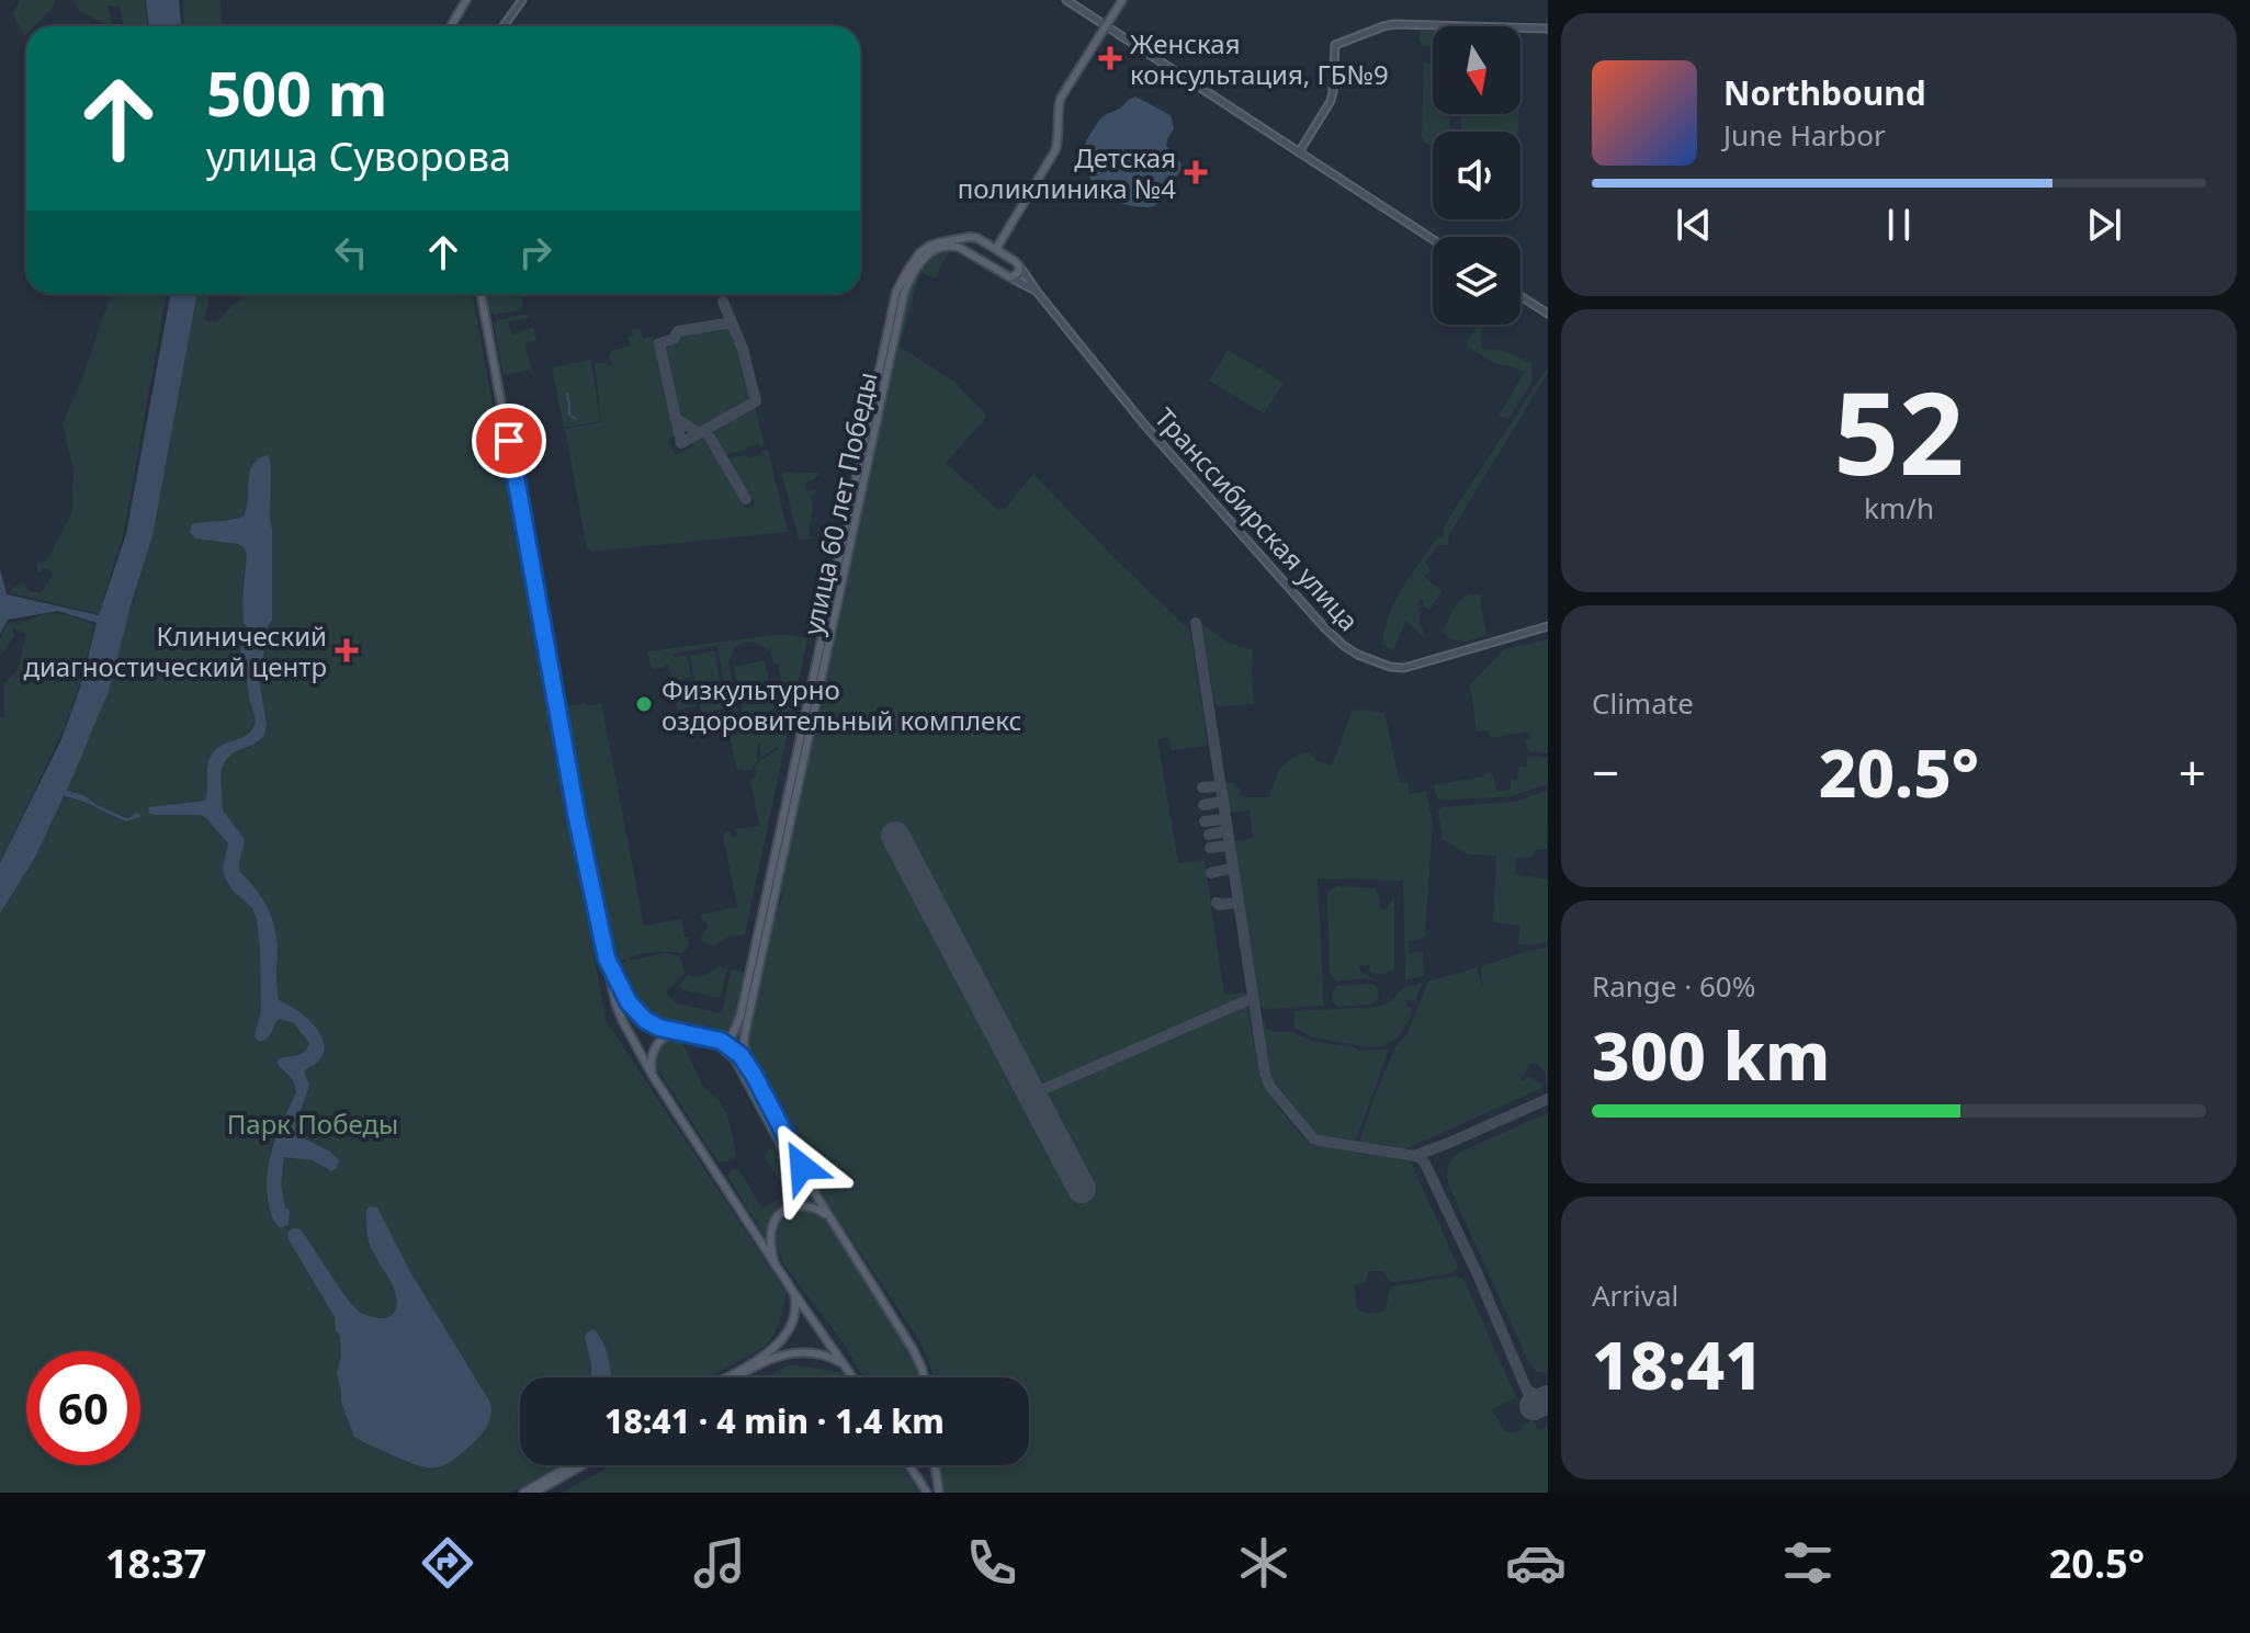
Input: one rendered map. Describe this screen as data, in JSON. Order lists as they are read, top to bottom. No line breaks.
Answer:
{"streets":{"main road":["улица 60 лет Победы","Транссибирская улица"]},"parks":["Парк Победы"],"places":{"health":["Женская консультация, ГБ№9","Детская поликлиника №4","Клинический диагностический центр"],"other":["Физкультурно оздоровительный комплекс"]},"north":"bottom","page":{"turn":["500 m","улица Суворова"],"song":["Northbound","June Harbor"],"tile":[["52","km/h"],"Climate",["Range · 60%","300 km"],["Arrival","18:41"]],"heat":["−","20.5°","+"],"limit":"60","trip":"18:41 · 4 min · 1.4 km","tabs":["18:37","20.5°"]}}
